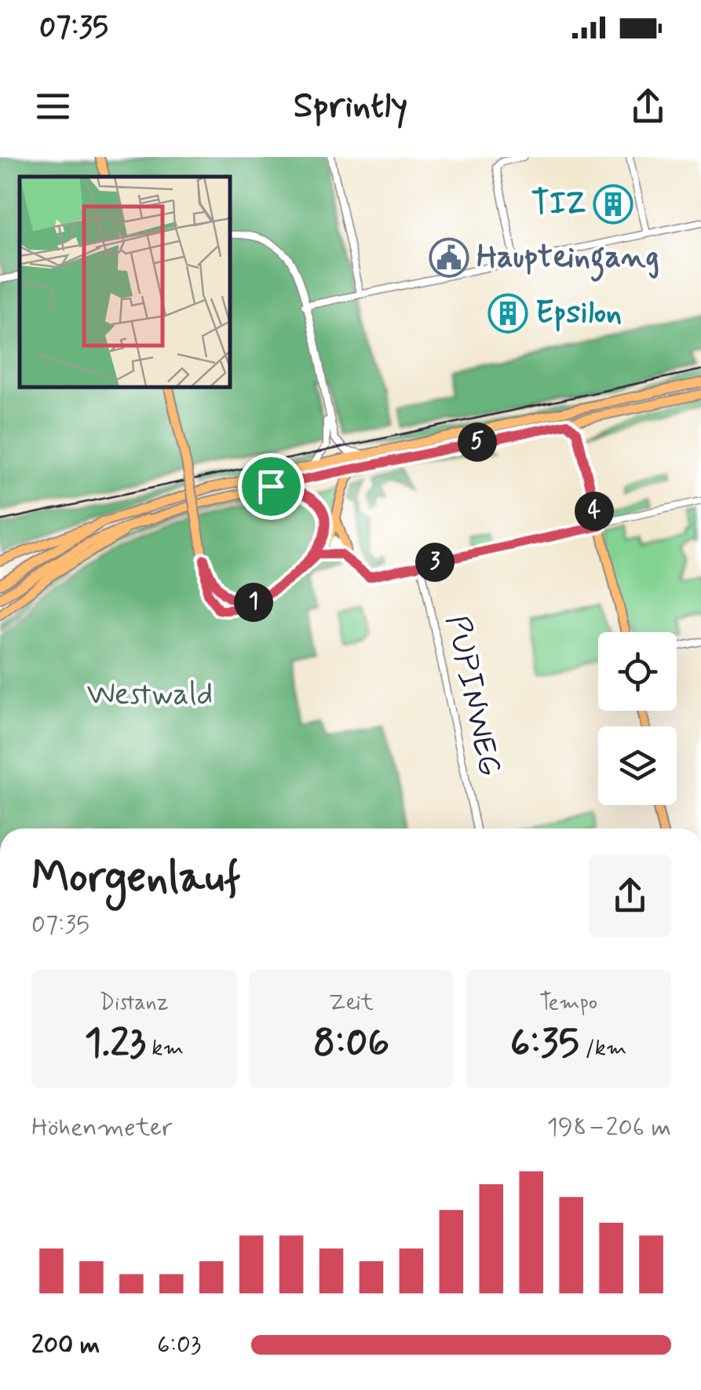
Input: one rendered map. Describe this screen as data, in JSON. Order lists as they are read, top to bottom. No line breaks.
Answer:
{"streets":{"street":["PUPINWEG"]},"parks":["Westwald"],"places":{"building":["TIZ","Epsilon"],"public building":["Haupteingang"]},"page":{"status":"07:35","header":"Sprintly","pins":["5","4","3","1"],"heading":["Morgenlauf","07:35"],"stats":[["Distanz","1.23 km"],["Zeit","8:06"],["Tempo","6:35 /km"]],"chart":["Höhenmeter","198–206 m"],"list":[{"name":"200 m","note":"6:03"}]}}
